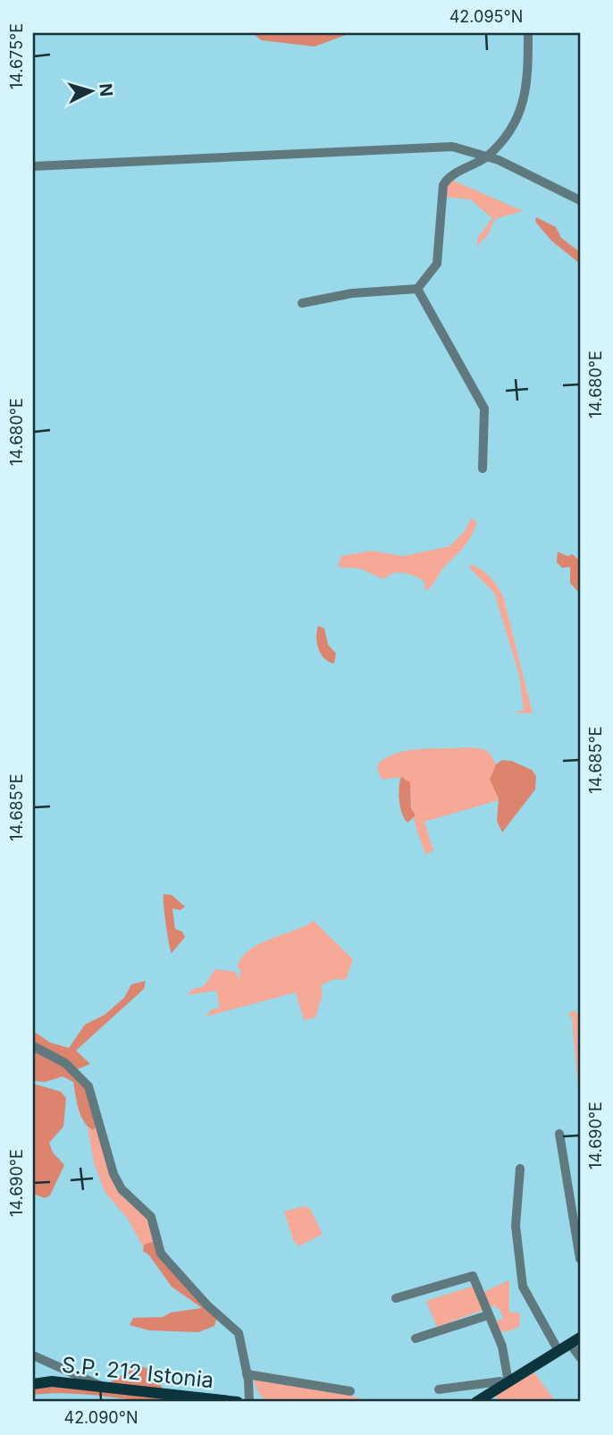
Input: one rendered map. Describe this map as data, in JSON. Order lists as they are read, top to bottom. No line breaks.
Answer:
{"streets":{"main road":["S.P. 212 Istonia"]},"north":"right","coordinates":["42.095°N","14.675°E","14.680°E","14.685°E","14.690°E","42.090°N"]}
